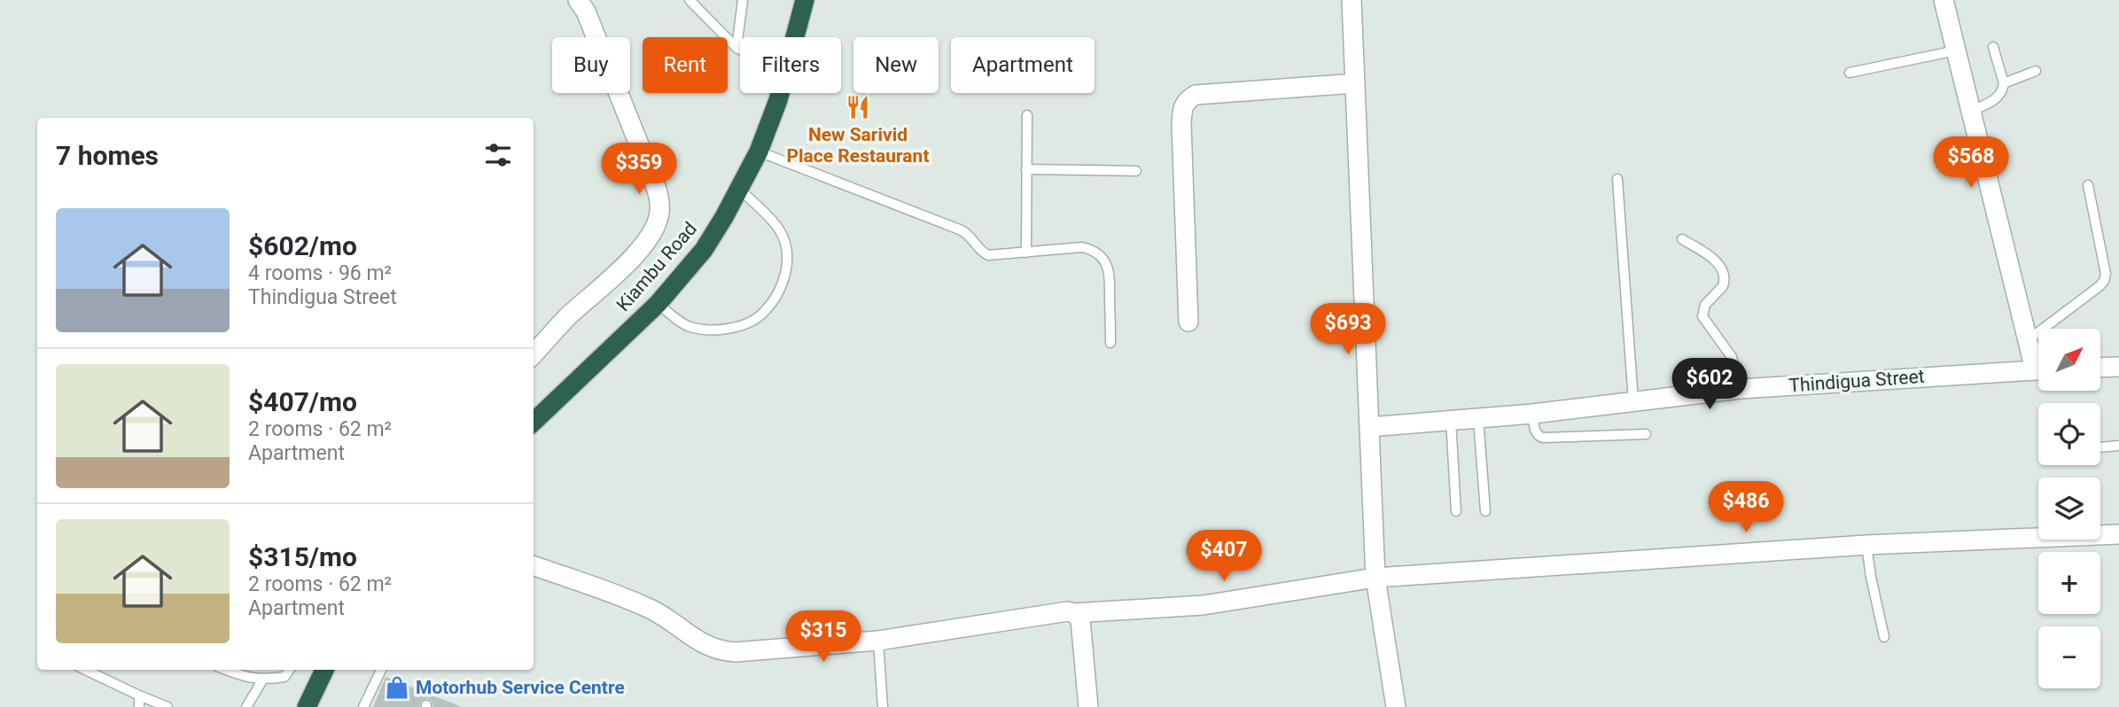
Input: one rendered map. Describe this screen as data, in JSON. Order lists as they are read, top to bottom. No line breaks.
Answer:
{"streets":{"highway":["Kiambu Road"],"street":["Thindigua Street"]},"places":{"restaurant":["New Sarivid Place Restaurant"],"shop":["Motorhub Service Centre"]},"north":"top right","page":{"chip":["Buy","Rent","Filters","New","Apartment"],"heading":"7 homes","price":["$568","$359","$693","$602","$486","$407","$315"],"list":[{"name":"$602/mo","note":"4 rooms · 96 m² · Thindigua Street"},{"name":"$407/mo","note":"2 rooms · 62 m² · Apartment"},{"name":"$315/mo","note":"2 rooms · 62 m² · Apartment"}],"map_buttons":["+","−"]}}
